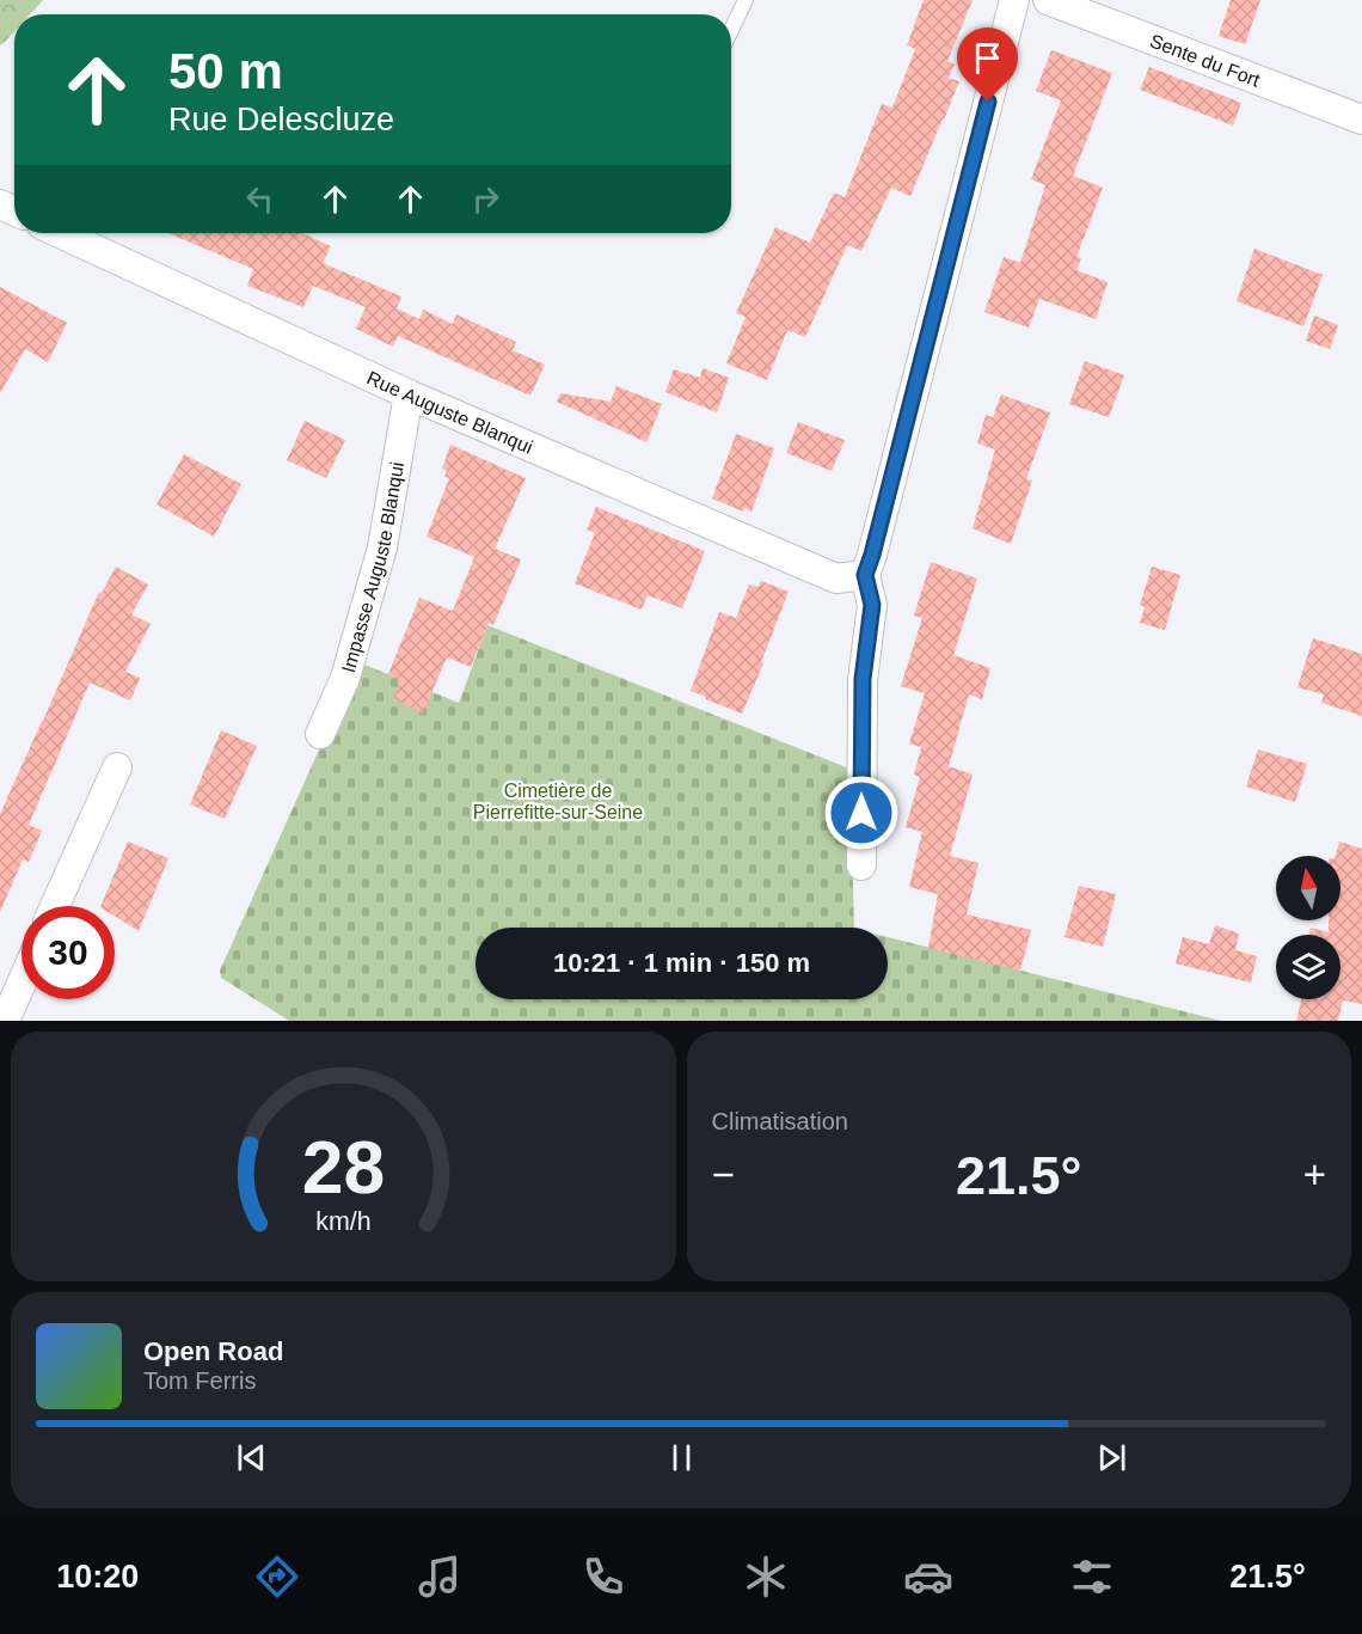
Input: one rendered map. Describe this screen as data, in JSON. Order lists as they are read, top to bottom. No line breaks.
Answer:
{"streets":{"street":["Sente du Fort","Rue Auguste Blanqui","Impasse Auguste Blanqui"]},"crossings":[["Rue Auguste Blanqui","Impasse Auguste Blanqui"]],"parks":["Cimetière de Pierrefitte-sur-Seine"],"north":"top","page":{"turn":["50 m","Rue Delescluze"],"limit":"30","trip":"10:21 · 1 min · 150 m","tile":"Climatisation","heat":["−","21.5°","+"],"song":["Open Road","Tom Ferris"],"tabs":["10:20","21.5°"],"gauge":["28","km/h"]}}
